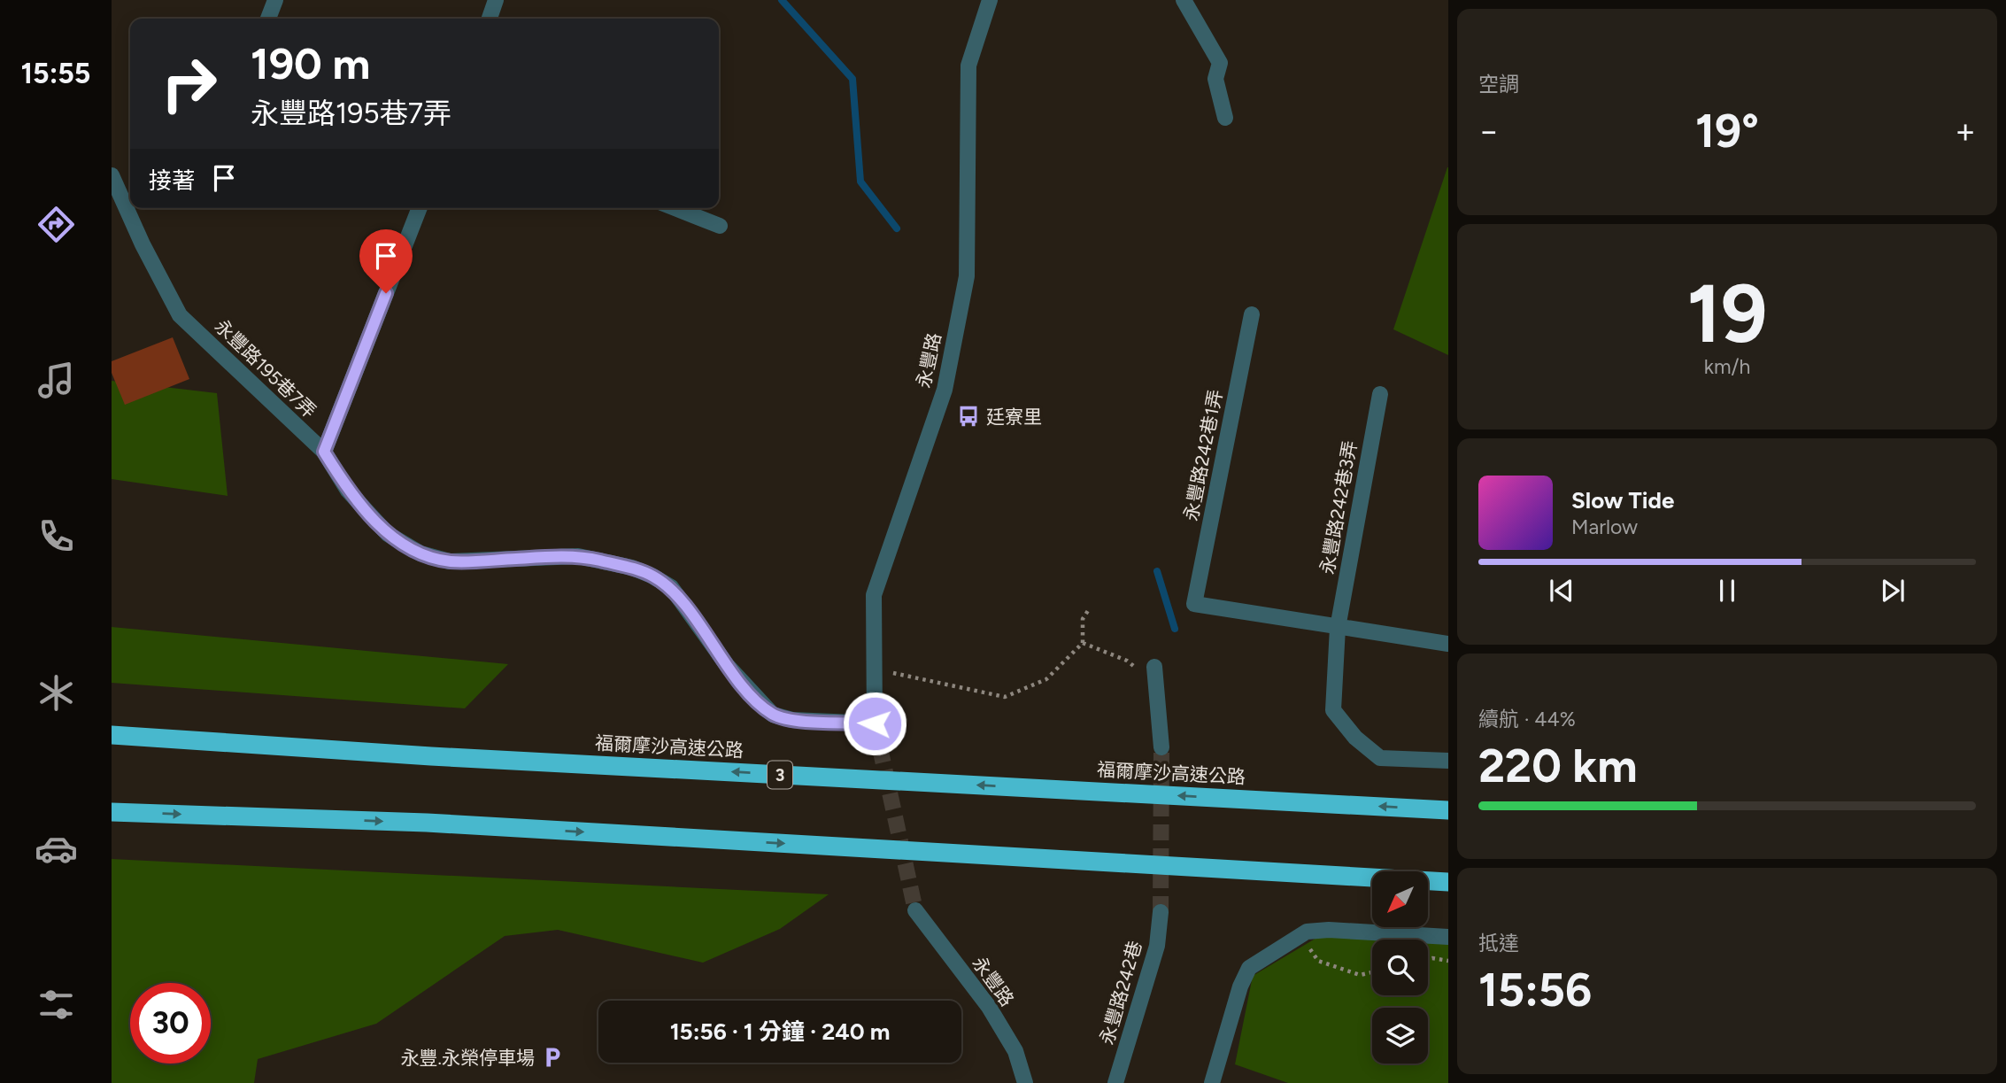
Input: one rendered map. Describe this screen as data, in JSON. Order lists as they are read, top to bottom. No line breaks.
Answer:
{"streets":{"highway":["福爾摩沙高速公路","3"],"street":["永豐路","永豐路195巷7弄","永豐路242巷1弄","永豐路242巷3弄","永豐路242巷"]},"crossings":[["永豐路","永豐路195巷7弄"],["永豐路242巷1弄","永豐路242巷3弄"]],"places":{"bus stop":["廷寮里"],"parking":["永豐.永榮停車場"]},"north":"bottom left","page":{"tabs":"15:55","tile":["空調",["19","km/h"],["續航 · 44%","220 km"],["抵達","15:56"]],"turn":["190 m","永豐路195巷7弄"],"heat":["−","19°","+"],"then":"接著","song":["Slow Tide","Marlow"],"limit":"30","trip":"15:56 · 1 分鐘 · 240 m"}}
